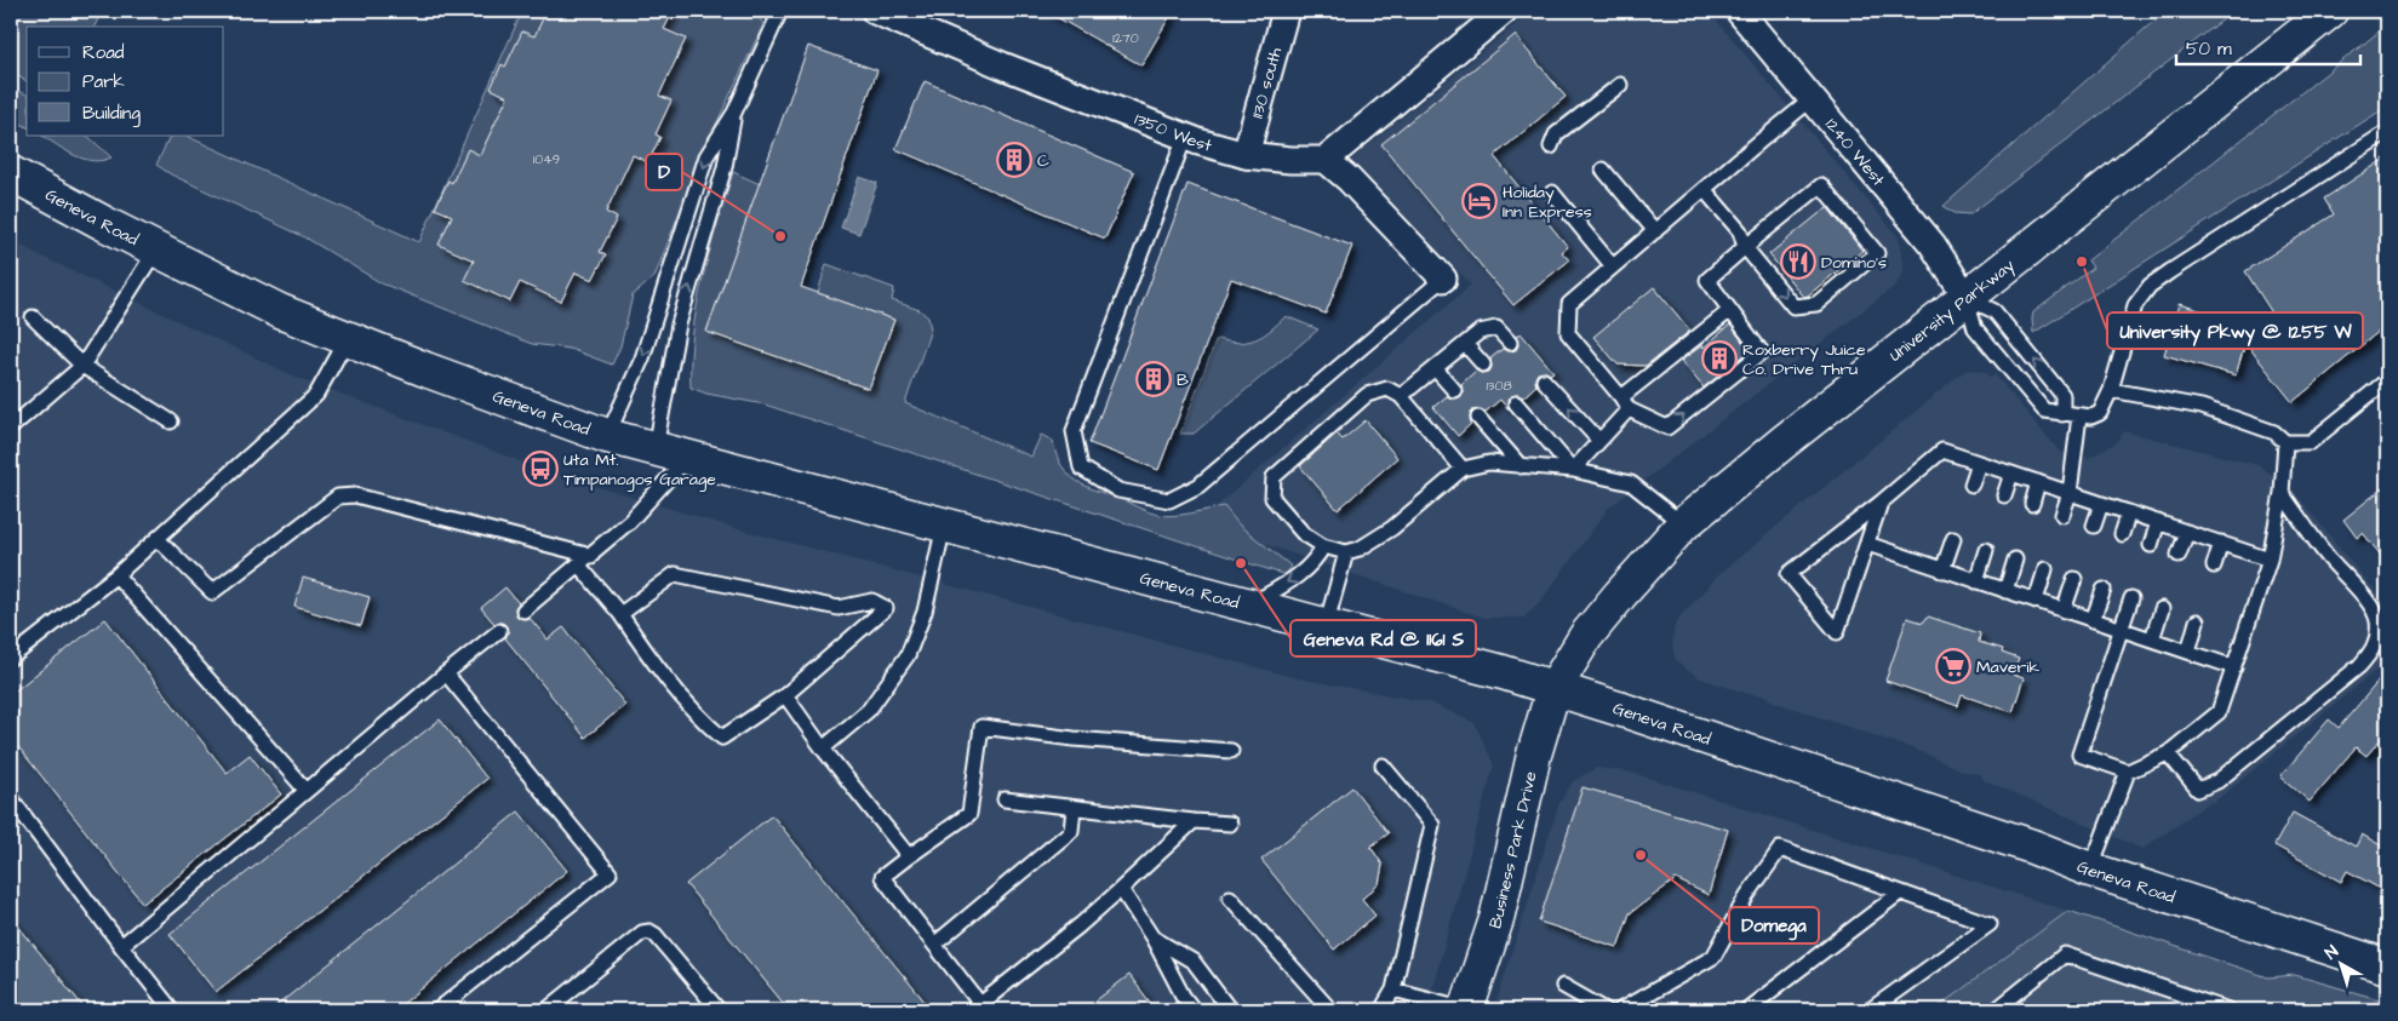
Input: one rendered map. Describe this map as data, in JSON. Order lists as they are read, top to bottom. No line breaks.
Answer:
{"streets":{"main road":["Geneva Road","University Parkway","Business Park Drive"],"street":["1130 south","1350 West","1240 West"]},"crossings":[["1130 south","1350 West"],["1240 West","University Parkway"],["Geneva Road","University Parkway"],["Geneva Road","Business Park Drive"],["University Parkway","Business Park Drive"]],"places":{"building":["C","Roxberry Juice Co. Drive Thru","B"],"hotel":["Holiday Inn Express"],"other":["D","University Pkwy @ 1255 W","Geneva Rd @ 1161 S","Domega"],"restaurant":["Domino's"],"bus stop":["Uta Mt. Timpanogos Garage"],"supermarket":["Maverik"]},"house_numbers":["1270","1049","1308"],"legend":["Road","Park","Building"],"scale_bar":"50 m","north":"top left"}
